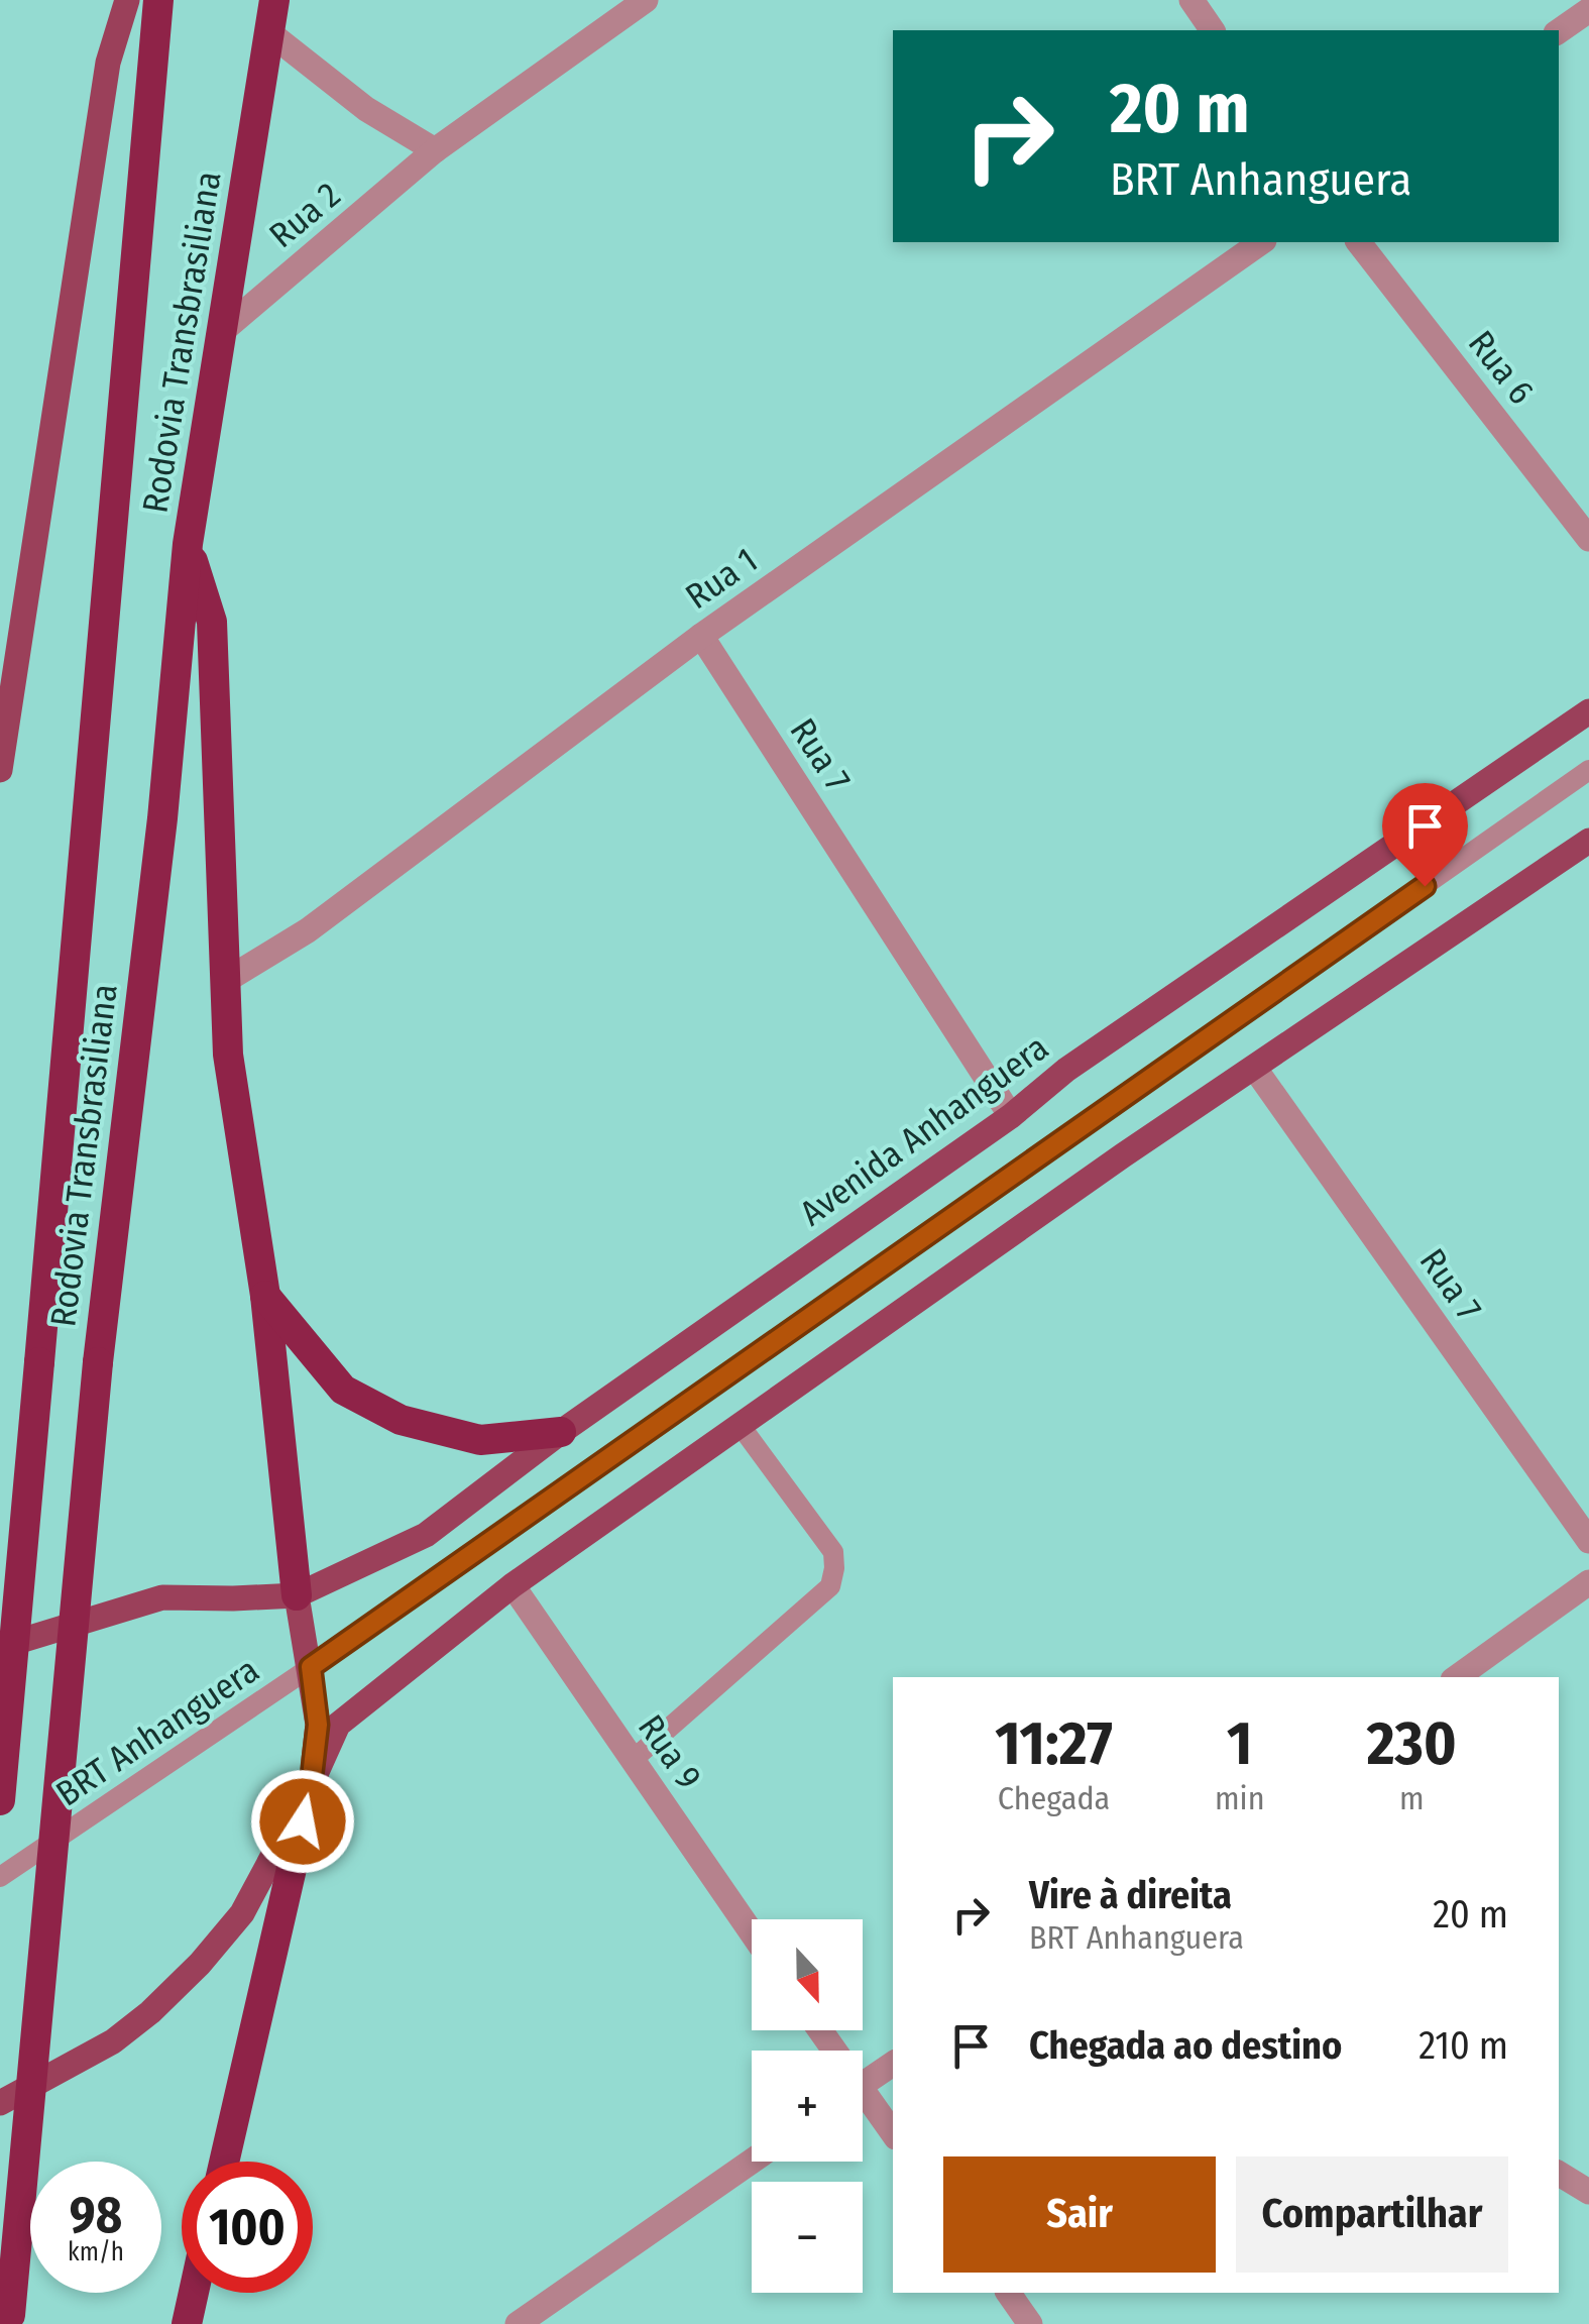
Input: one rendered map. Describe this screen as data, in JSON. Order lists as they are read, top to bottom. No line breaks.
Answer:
{"streets":{"highway":["Rodovia Transbrasiliana"],"main road":["Avenida Anhanguera"],"street":["Rua 2","Rua 6","Rua 1","Rua 7","Rua 9"],"lane":["BRT Anhanguera"]},"crossings":[["Rua 2","Rodovia Transbrasiliana"],["Rua 1","Rua 7"],["Rua 7","Avenida Anhanguera"]],"north":"bottom","page":{"turn":["20 m","BRT Anhanguera"],"eta":["11:27","Chegada","1","min","230","m"],"list":[{"name":"Vire à direita","note":"BRT Anhanguera","value":"20 m"},{"name":"Chegada ao destino","value":"210 m"}],"map_buttons":["+","−"],"buttons":["Sair","Compartilhar"],"speed":"98 km/h","limit":"100"}}
